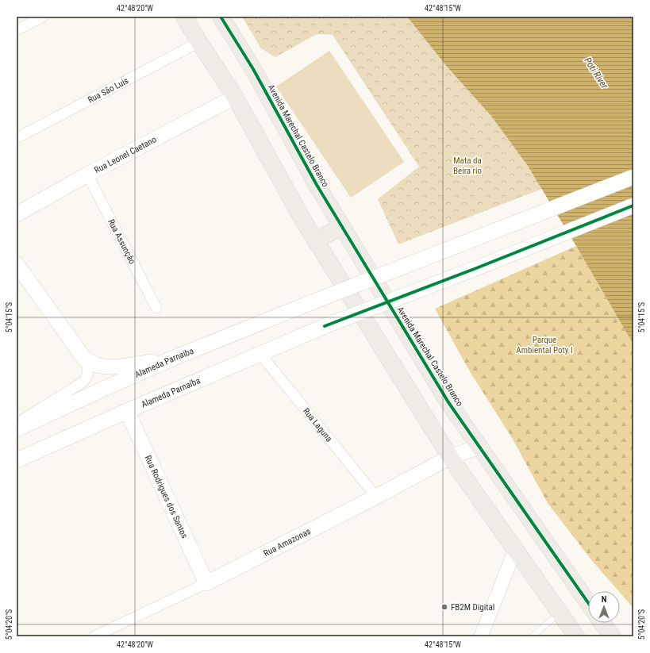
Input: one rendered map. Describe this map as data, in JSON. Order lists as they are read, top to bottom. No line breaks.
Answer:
{"streets":{"main road":["Avenida Marechal Castelo Branco","Rua Leonel Caetano","Alameda Parnaiba","Alameda Parnaíba","Rua Rodrigues dos Santos","Rua Amazonas"],"street":["Rua São Luis","Rua Assunção","Rua Laguna"]},"crossings":[["Avenida Marechal Castelo Branco","Rua Amazonas"],["Rua Leonel Caetano","Rua Assunção"],["Alameda Parnaíba","Rua Laguna"],["Alameda Parnaíba","Rua Rodrigues dos Santos"],["Rua Laguna","Rua Amazonas"],["Rua Rodrigues dos Santos","Rua Amazonas"]],"water":["Poti River"],"parks":["Mata da Beira rio","Parque Ambiental Poty I"],"places":["FB2M Digital"],"north":"top","coordinates":["42°48'20\"W","42°48'15\"W","5°04'15\"S","5°04'20\"S"]}
